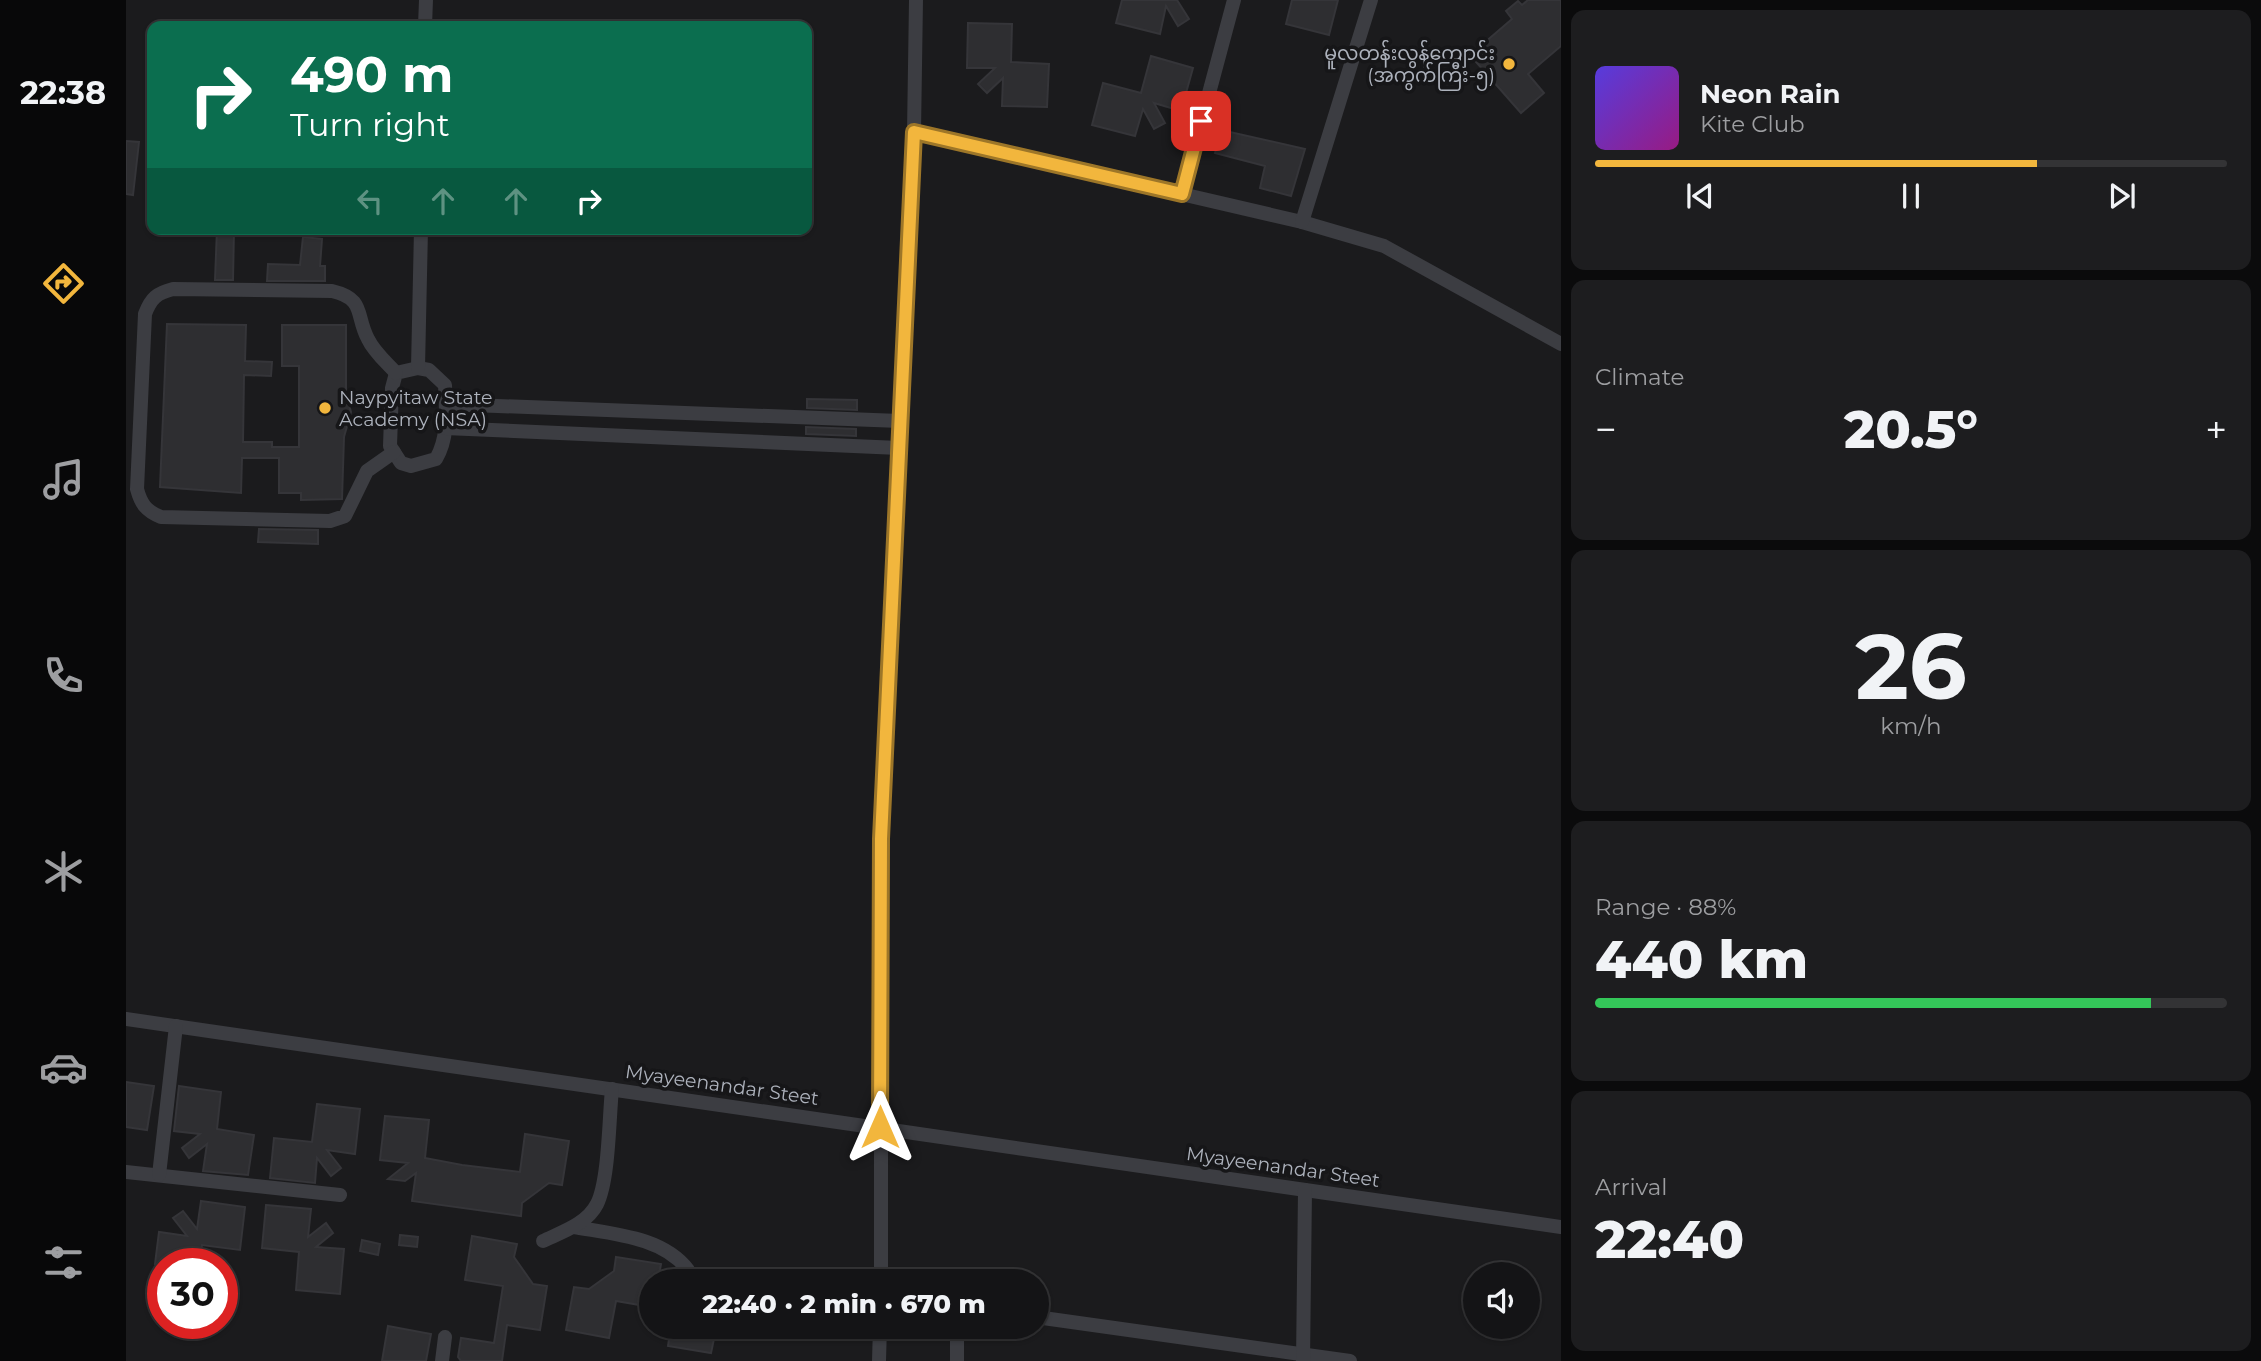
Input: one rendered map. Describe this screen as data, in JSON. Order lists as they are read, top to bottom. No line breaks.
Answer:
{"streets":{"street":["Myayeenandar Steet"]},"places":["မူလတန်းလွန်ကျောင်း (အကွက်ကြီး-၅)","Naypyitaw State Academy (NSA)"],"page":{"tabs":"22:38","turn":["490 m","Turn right"],"song":["Neon Rain","Kite Club"],"tile":["Climate",["26","km/h"],["Range · 88%","440 km"],["Arrival","22:40"]],"heat":["−","20.5°","+"],"limit":"30","trip":"22:40 · 2 min · 670 m"}}
